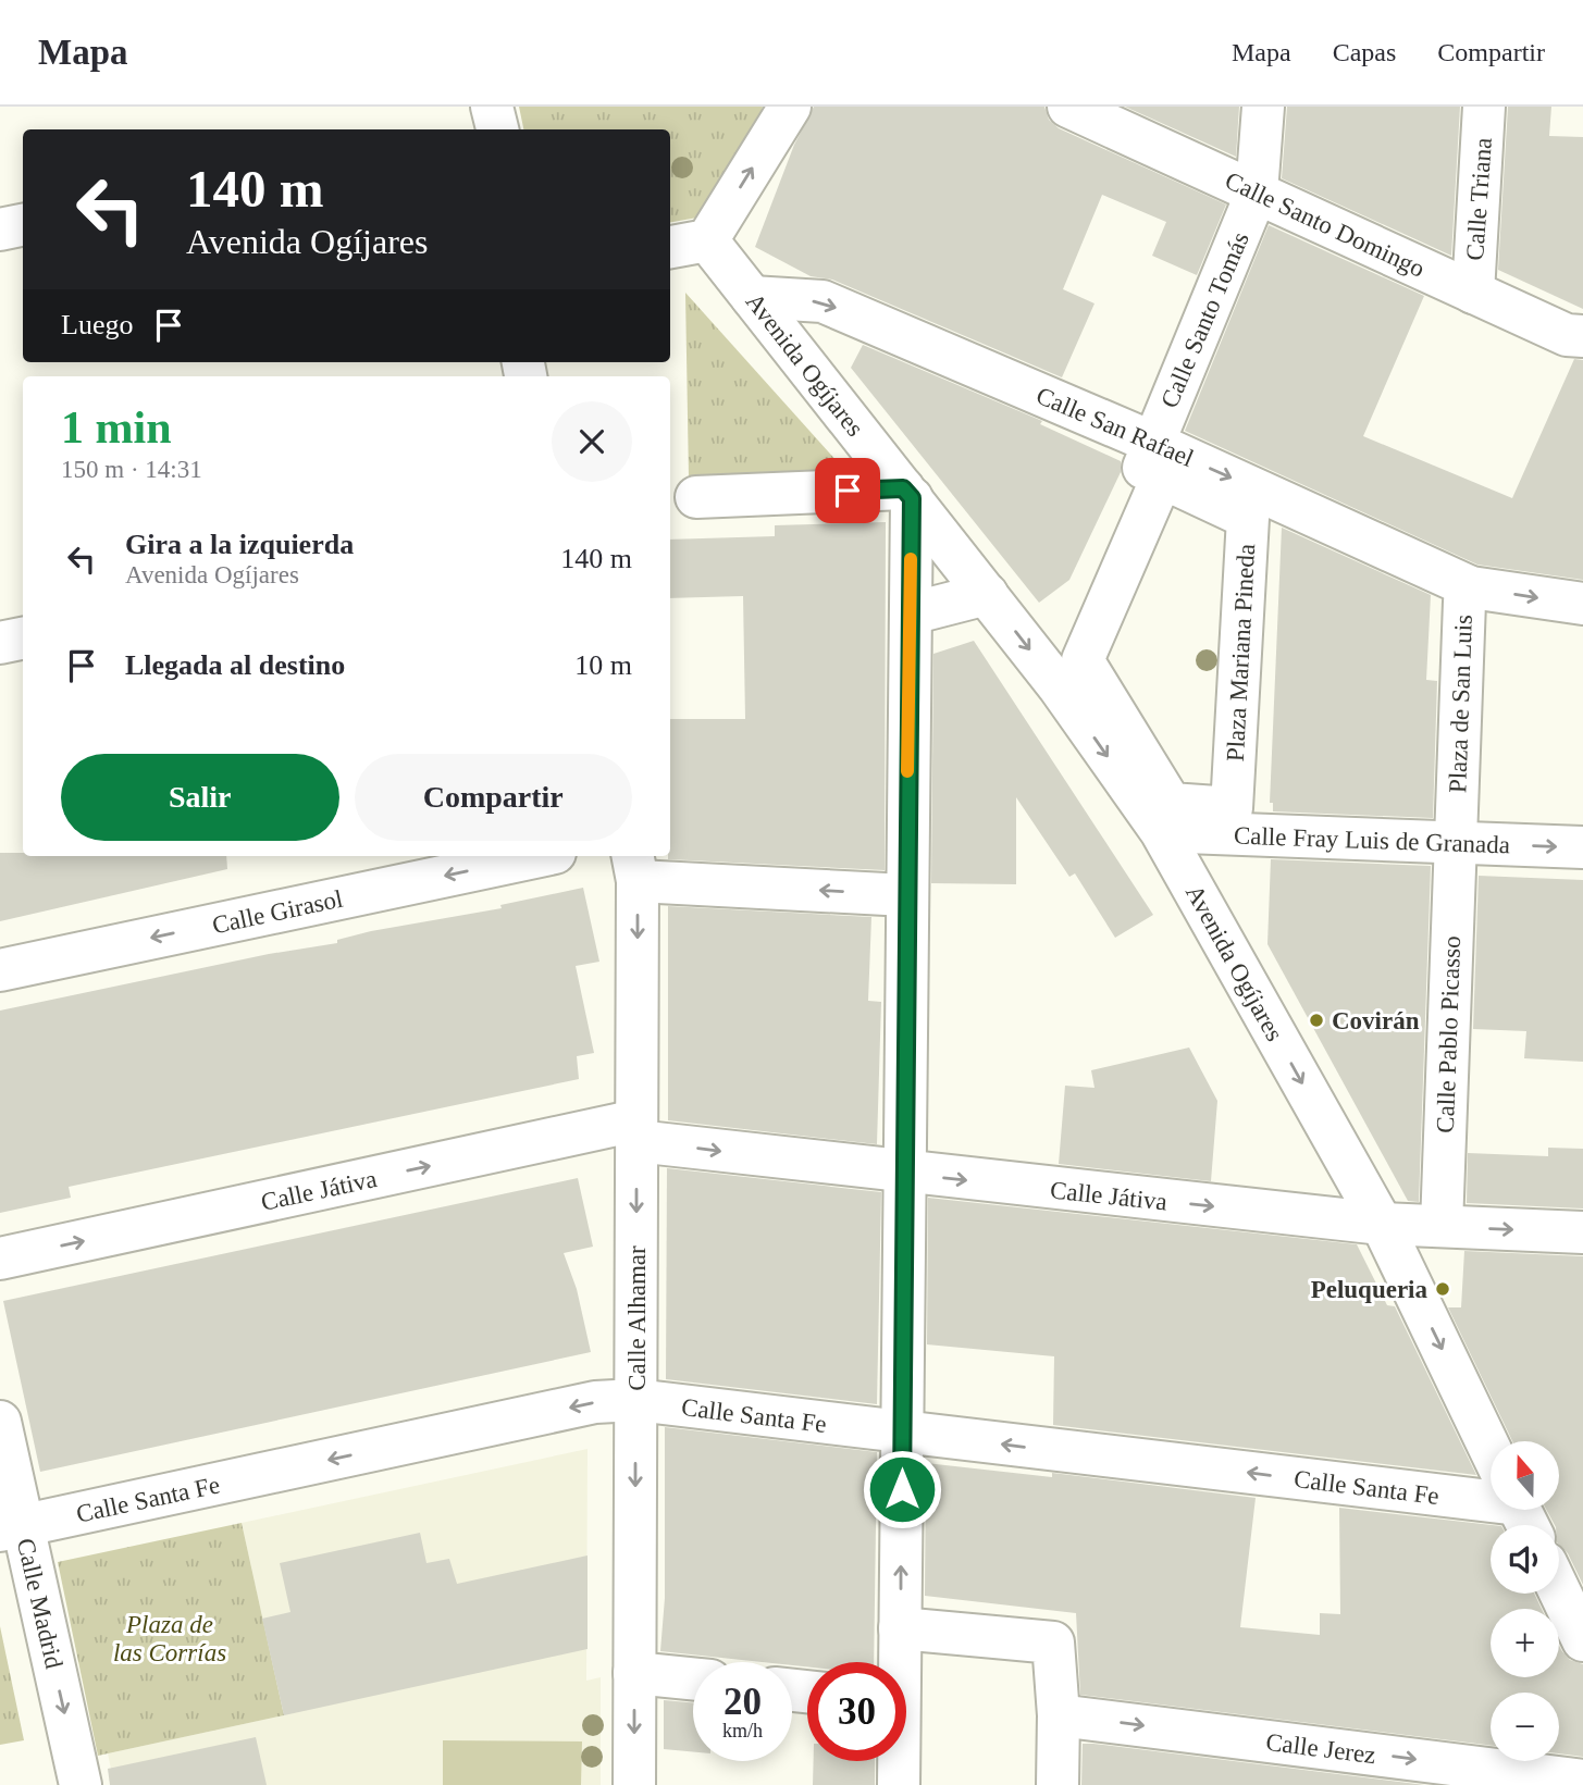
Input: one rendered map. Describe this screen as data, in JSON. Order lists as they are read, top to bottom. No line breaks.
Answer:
{"streets":{"street":["Calle Triana","Calle Santo Domingo","Calle Santo Tomás","Avenida Ogíjares","Calle San Rafael","Plaza Mariana Pineda","Plaza de San Luis","Calle Fray Luis de Granada","Calle Girasol","Calle Pablo Picasso","Calle Játiva","Calle Alhamar","Calle Santa Fe","Calle Madrid","Calle Jerez"]},"crossings":[["Calle Triana","Calle Santo Domingo"],["Calle Santo Domingo","Calle Santo Tomás"],["Calle Santo Tomás","Calle San Rafael"],["Avenida Ogíjares","Calle San Rafael"],["Avenida Ogíjares","Calle Fray Luis de Granada"],["Avenida Ogíjares","Calle Játiva"],["Calle San Rafael","Plaza Mariana Pineda"],["Calle San Rafael","Plaza de San Luis"],["Plaza Mariana Pineda","Calle Fray Luis de Granada"],["Plaza de San Luis","Calle Fray Luis de Granada"],["Plaza de San Luis","Calle Pablo Picasso"],["Calle Fray Luis de Granada","Calle Pablo Picasso"],["Calle Pablo Picasso","Calle Játiva"],["Calle Játiva","Calle Alhamar"],["Calle Alhamar","Calle Santa Fe"],["Calle Santa Fe","Calle Madrid"]],"one_way":["Avenida Ogíjares","Calle Girasol","Calle Játiva","Calle Santa Fe","Calle Madrid","Calle Jerez"],"parks":["Plaza de las Corrías"],"places":["Covirán","Peluqueria"],"north":"top","page":{"header":"Mapa","nav":["Mapa","Capas","Compartir"],"turn":["140 m","Avenida Ogíjares"],"then":"Luego","heading":["1 min","150 m · 14:31"],"list":[{"name":"Gira a la izquierda","note":"Avenida Ogíjares","value":"140 m"},{"name":"Llegada al destino","value":"10 m"}],"buttons":["Salir","Compartir"],"map_buttons":["+","−"],"speed":"20 km/h","limit":"30"}}
